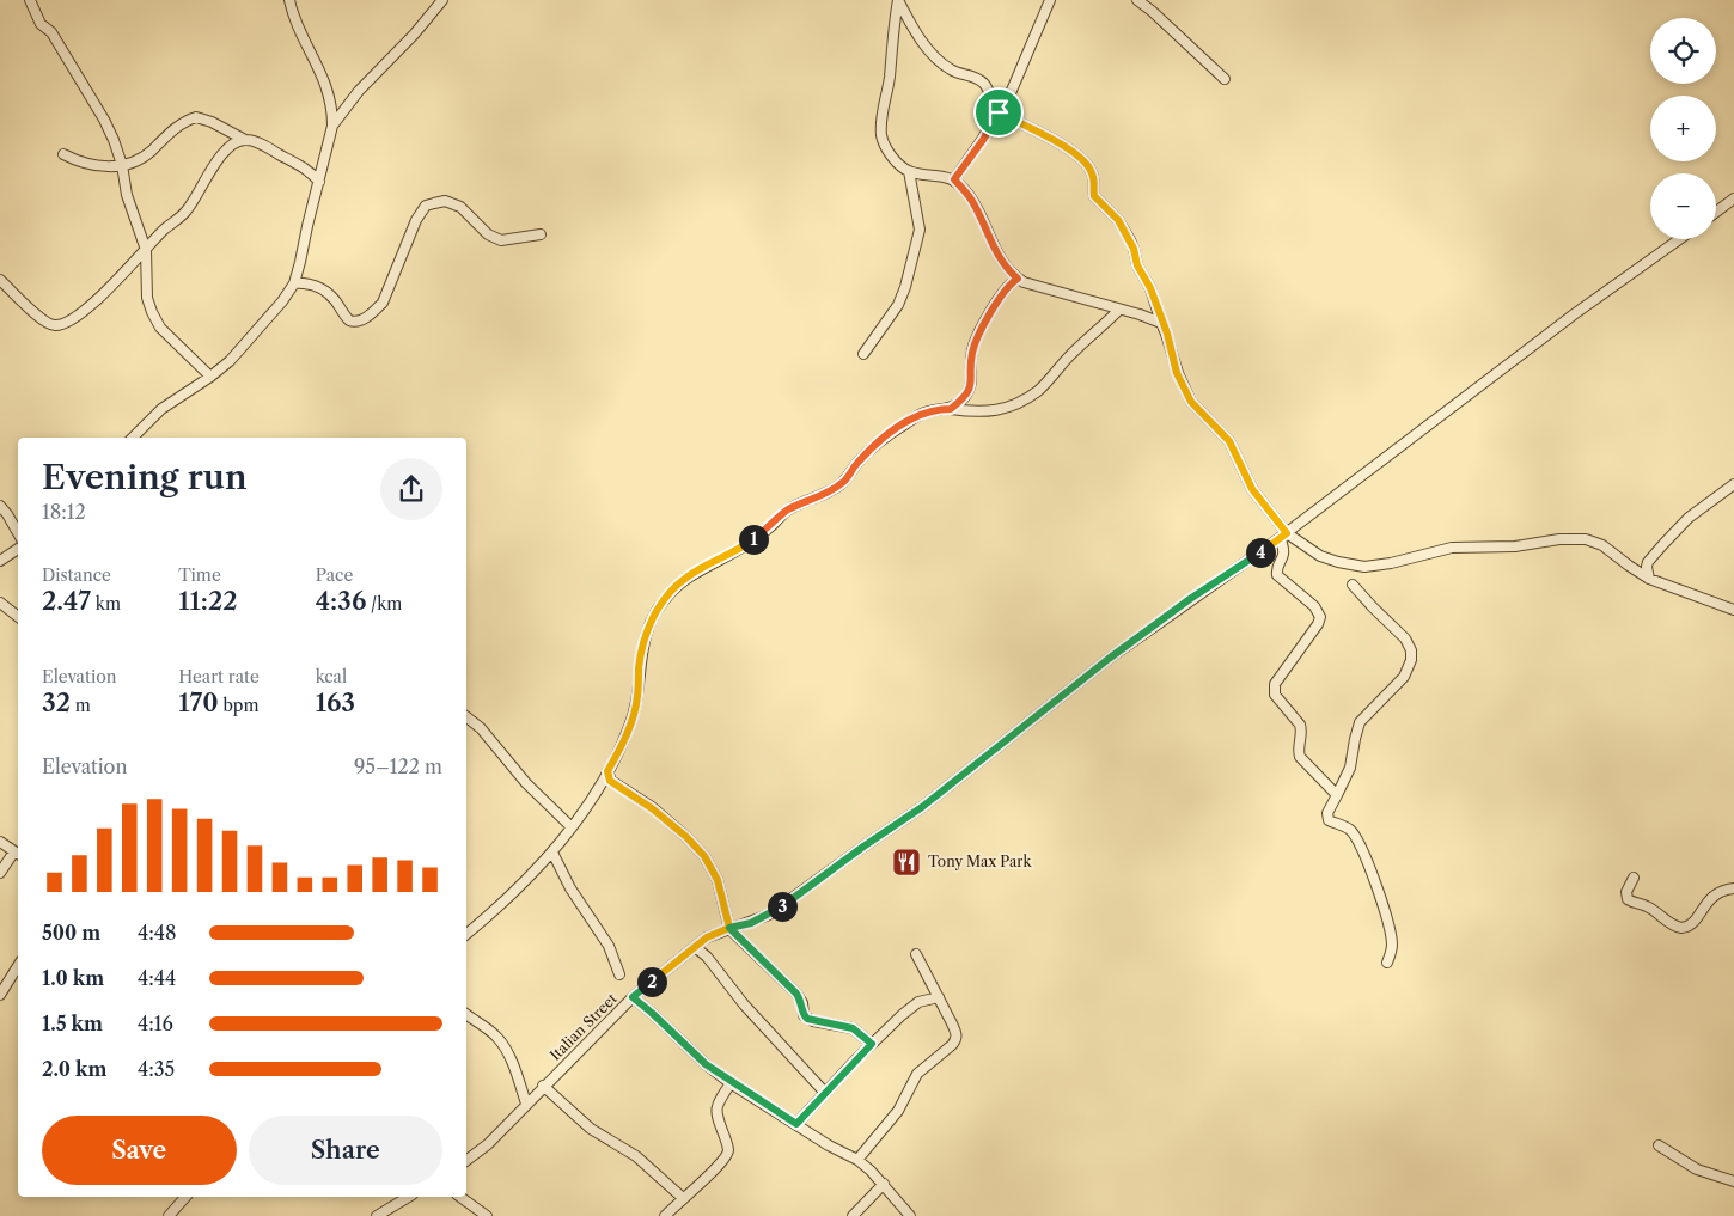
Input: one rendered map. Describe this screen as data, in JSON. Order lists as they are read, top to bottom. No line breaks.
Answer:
{"streets":{"street":["Italian Street"]},"places":{"restaurant":["Tony Max Park"]},"page":{"map_buttons":["+","−"],"heading":["Evening run","18:12"],"pins":["1","4","3","2"],"stats":[["Distance","2.47 km"],["Time","11:22"],["Pace","4:36 /km"],["Elevation","32 m"],["Heart rate","170 bpm"],["kcal","163"]],"chart":["Elevation","95–122 m"],"list":[{"name":"500 m","note":"4:48"},{"name":"1.0 km","note":"4:44"},{"name":"1.5 km","note":"4:16"},{"name":"2.0 km","note":"4:35"}],"buttons":["Save","Share"]}}
